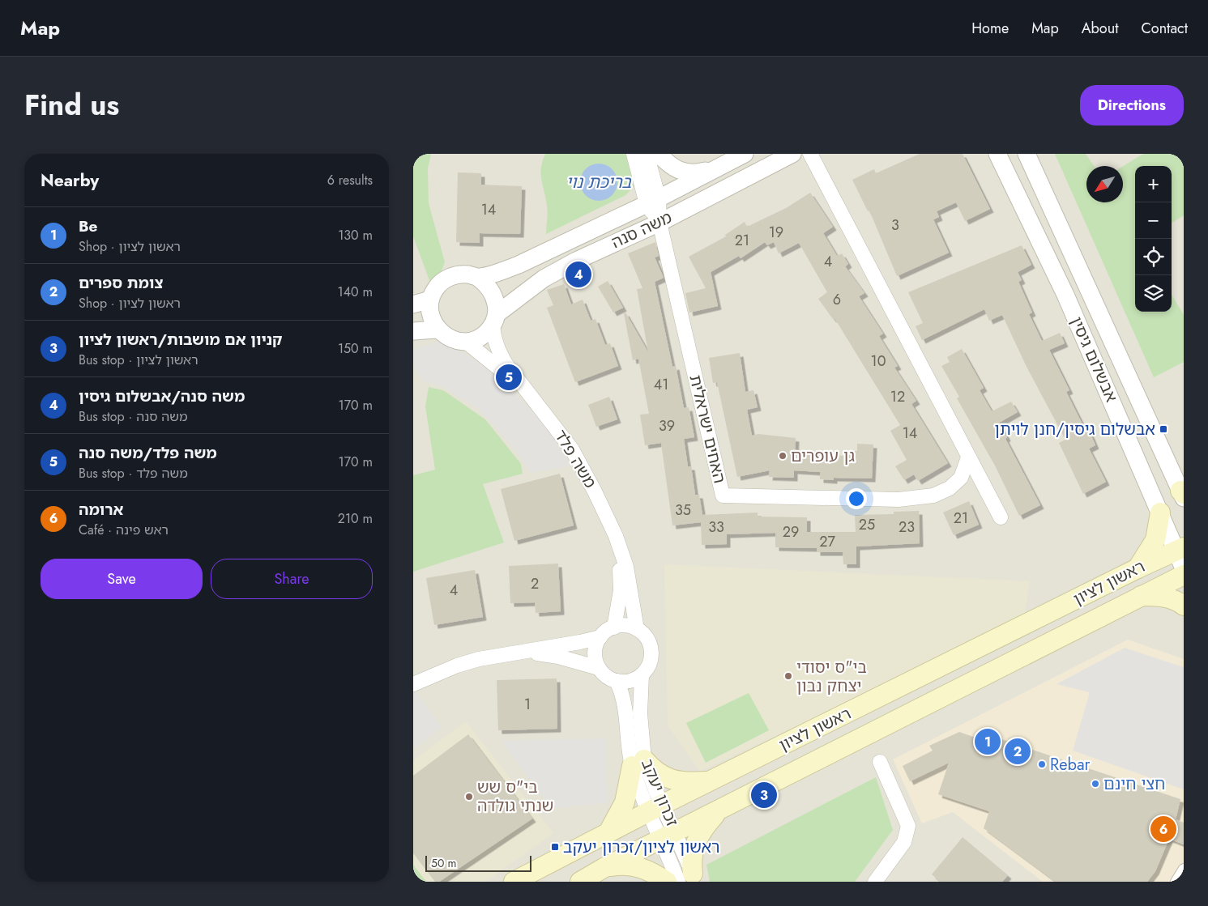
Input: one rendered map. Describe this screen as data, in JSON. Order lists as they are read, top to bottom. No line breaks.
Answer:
{"streets":{"main road":["ראשון לציון"],"street":["משה סנה","אבשלום גיסין","האחים ישראלית","משה פלד","זכרון יעקב"]},"crossings":[["משה סנה","האחים ישראלית"],["משה סנה","משה פלד"],["אבשלום גיסין","ראשון לציון"],["משה פלד","זכרון יעקב"],["ראשון לציון","זכרון יעקב"]],"water":["בריכת נוי"],"places":{"transit":["אבשלום גיסין/חנן לויתן","ראשון לציון/זכרון יעקב"],"other":["גן עופרים","בי\"ס יסודי יצחק נבון","Rebar","חצי חינם","בי\"ס שש שנתי גולדה"]},"house_numbers":["14","3","19","21","4","6","10","41","12","39","14","35","21","25","33","23","29","27","2","4","1"],"scale_bar":"50 m","north":"bottom left","page":{"header":"Map","nav":["Home","Map","About","Contact"],"title":"Find us","buttons":["Directions",["Save","Share"]],"heading":["Nearby","6 results"],"map_buttons":["+","−"],"list":[{"mark":"1","name":"Be","note":"Shop · ראשון לציון","value":"130 m"},{"mark":"2","name":"צומת ספרים","note":"Shop · ראשון לציון","value":"140 m"},{"mark":"3","name":"קניון אם מושבות/ראשון לציון","note":"Bus stop · ראשון לציון","value":"150 m"},{"mark":"4","name":"משה סנה/אבשלום גיסין","note":"Bus stop · משה סנה","value":"170 m"},{"mark":"5","name":"משה פלד/משה סנה","note":"Bus stop · משה פלד","value":"170 m"},{"mark":"6","name":"ארומה","note":"Café · ראש פינה","value":"210 m"}],"pins":["4","5","1","2","3","6"],"scale":"50 m"}}
